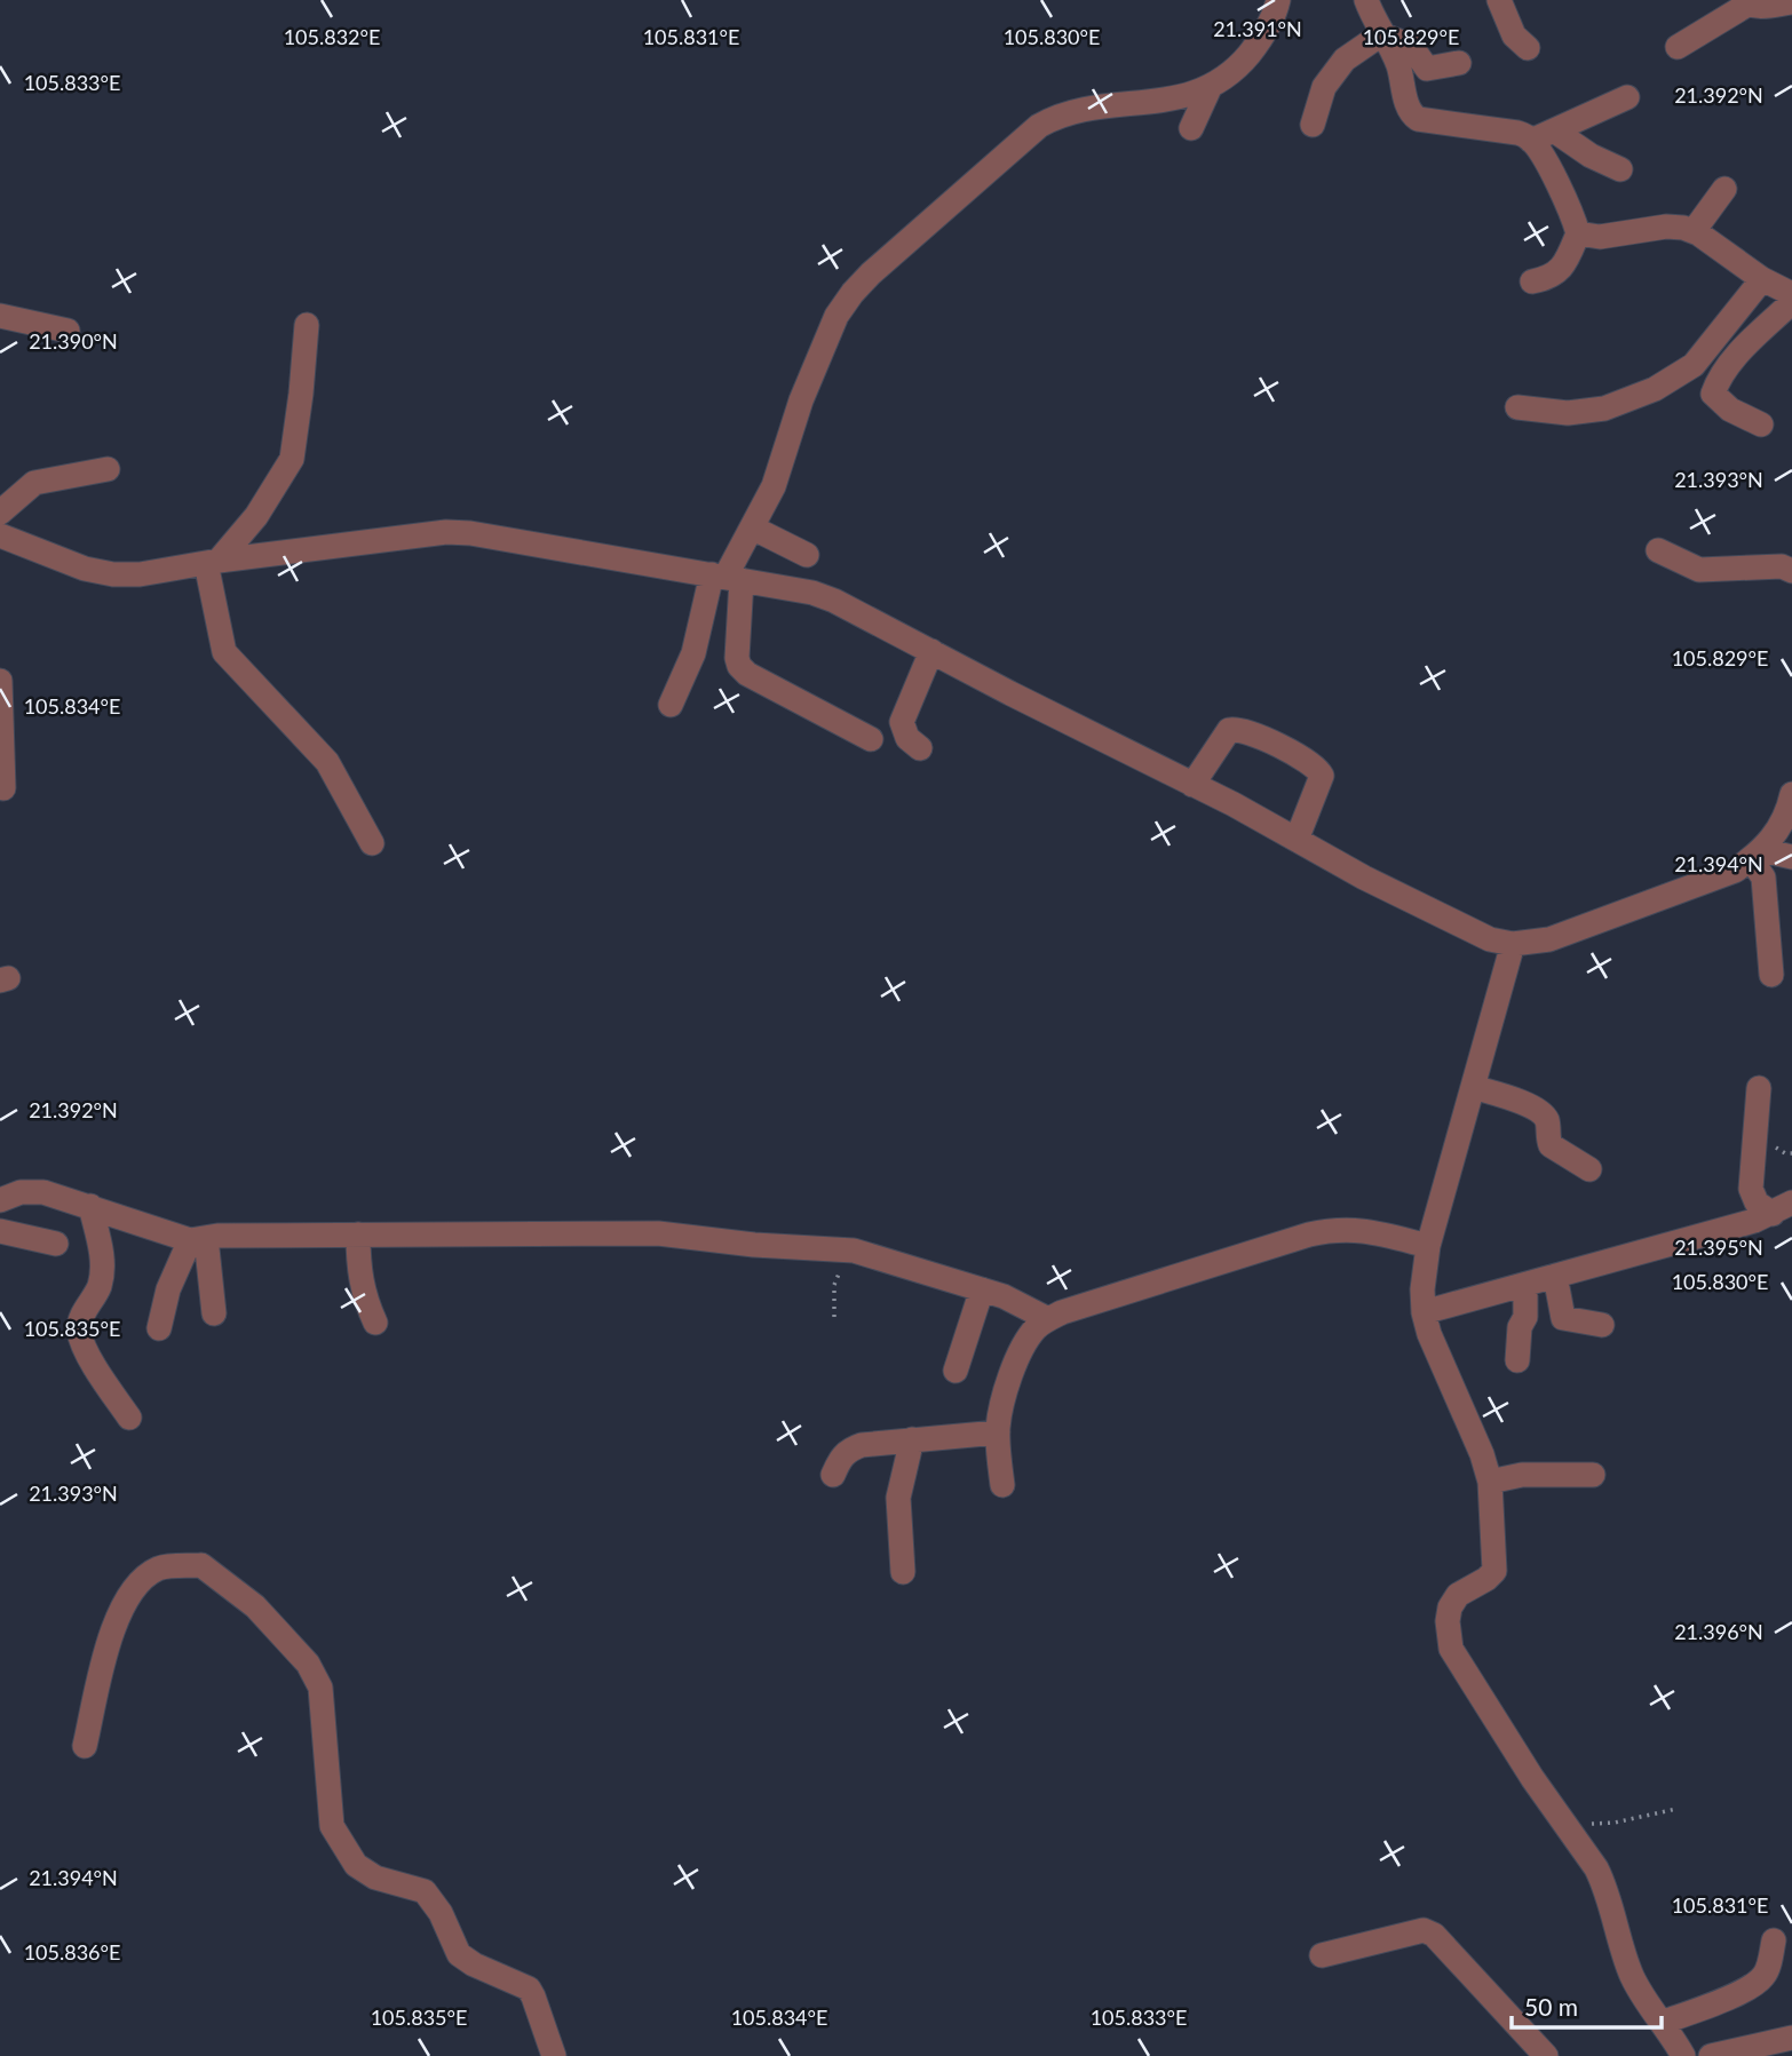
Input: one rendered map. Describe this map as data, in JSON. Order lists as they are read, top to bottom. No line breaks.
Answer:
{"scale_bar":"50 m","coordinates":["21.391°N","105.831°E","105.830°E","105.832°E","105.829°E","105.833°E","21.392°N","21.390°N","21.393°N","105.834°E","21.394°N","21.395°N","105.835°E","21.396°N","105.836°E"]}
